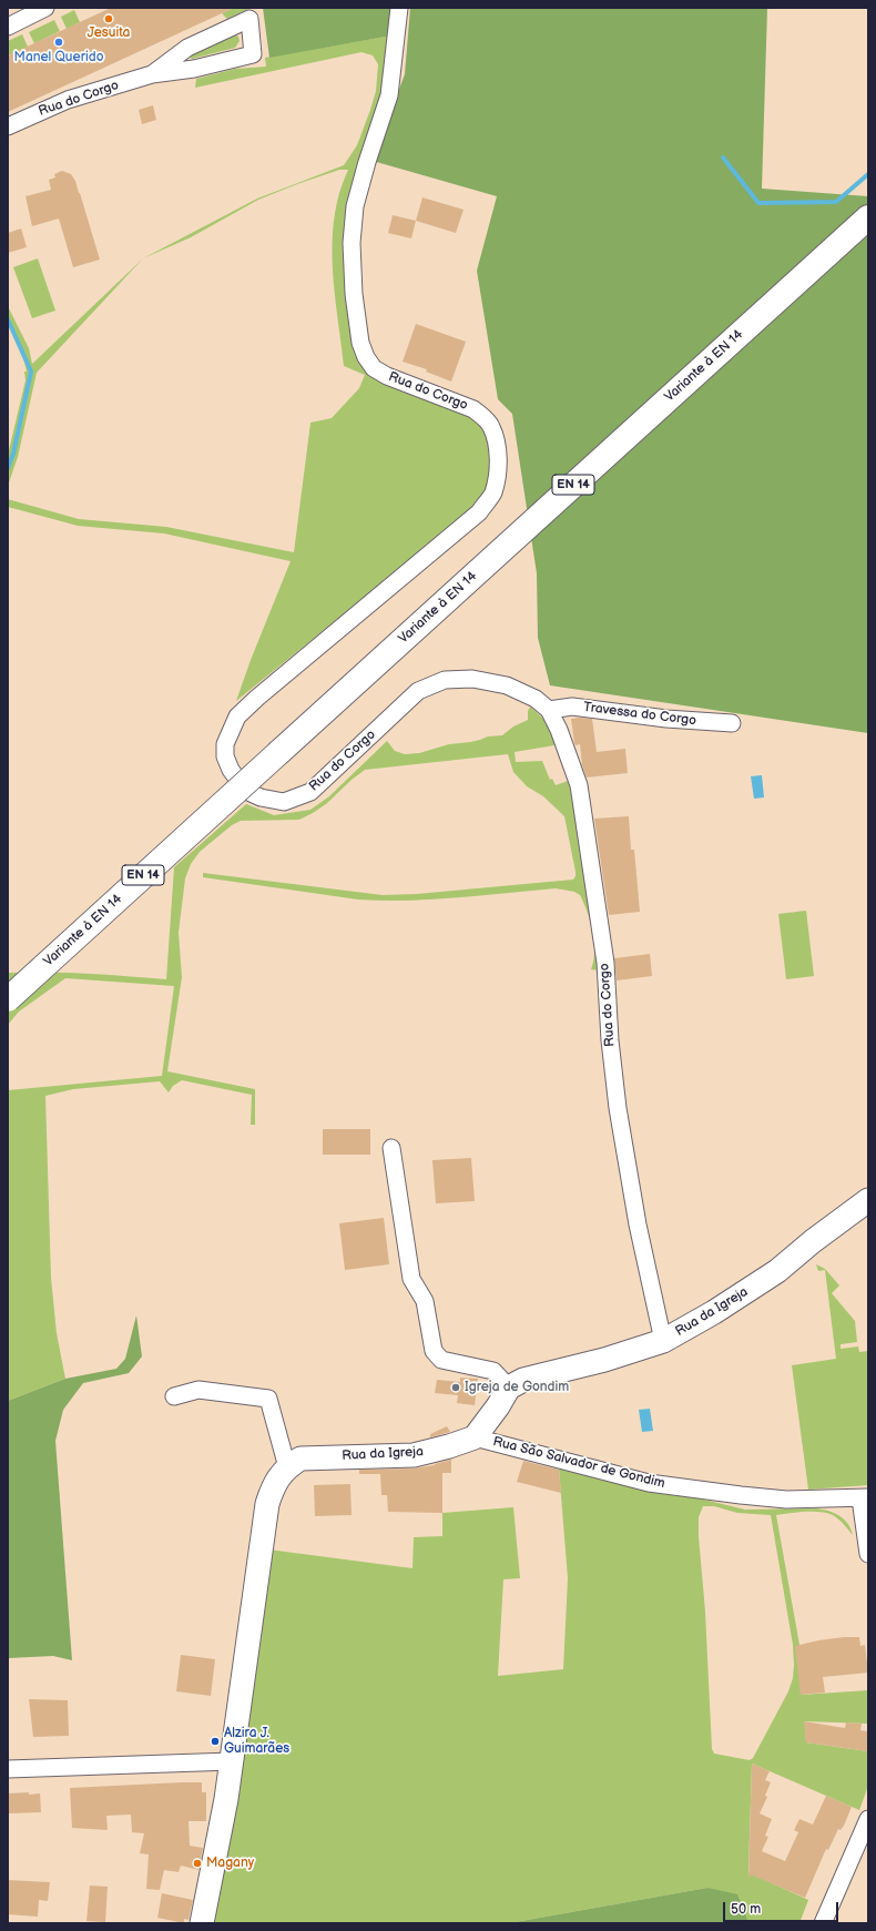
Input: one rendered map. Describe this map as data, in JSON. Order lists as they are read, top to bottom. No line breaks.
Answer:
{"streets":{"main road":["Variante à EN 14","EN 14"],"street":["Rua do Corgo","Travessa do Corgo","Rua da Igreja","Rua São Salvador de Gondim"]},"crossings":[["Rua do Corgo","Travessa do Corgo"],["Rua do Corgo","Rua da Igreja"],["Rua da Igreja","Rua São Salvador de Gondim"]],"places":["Jesuita","Manel Querido","Igreja de Gondim","Alzira J. Guimarães","Magany"],"scale_bar":"50 m"}
